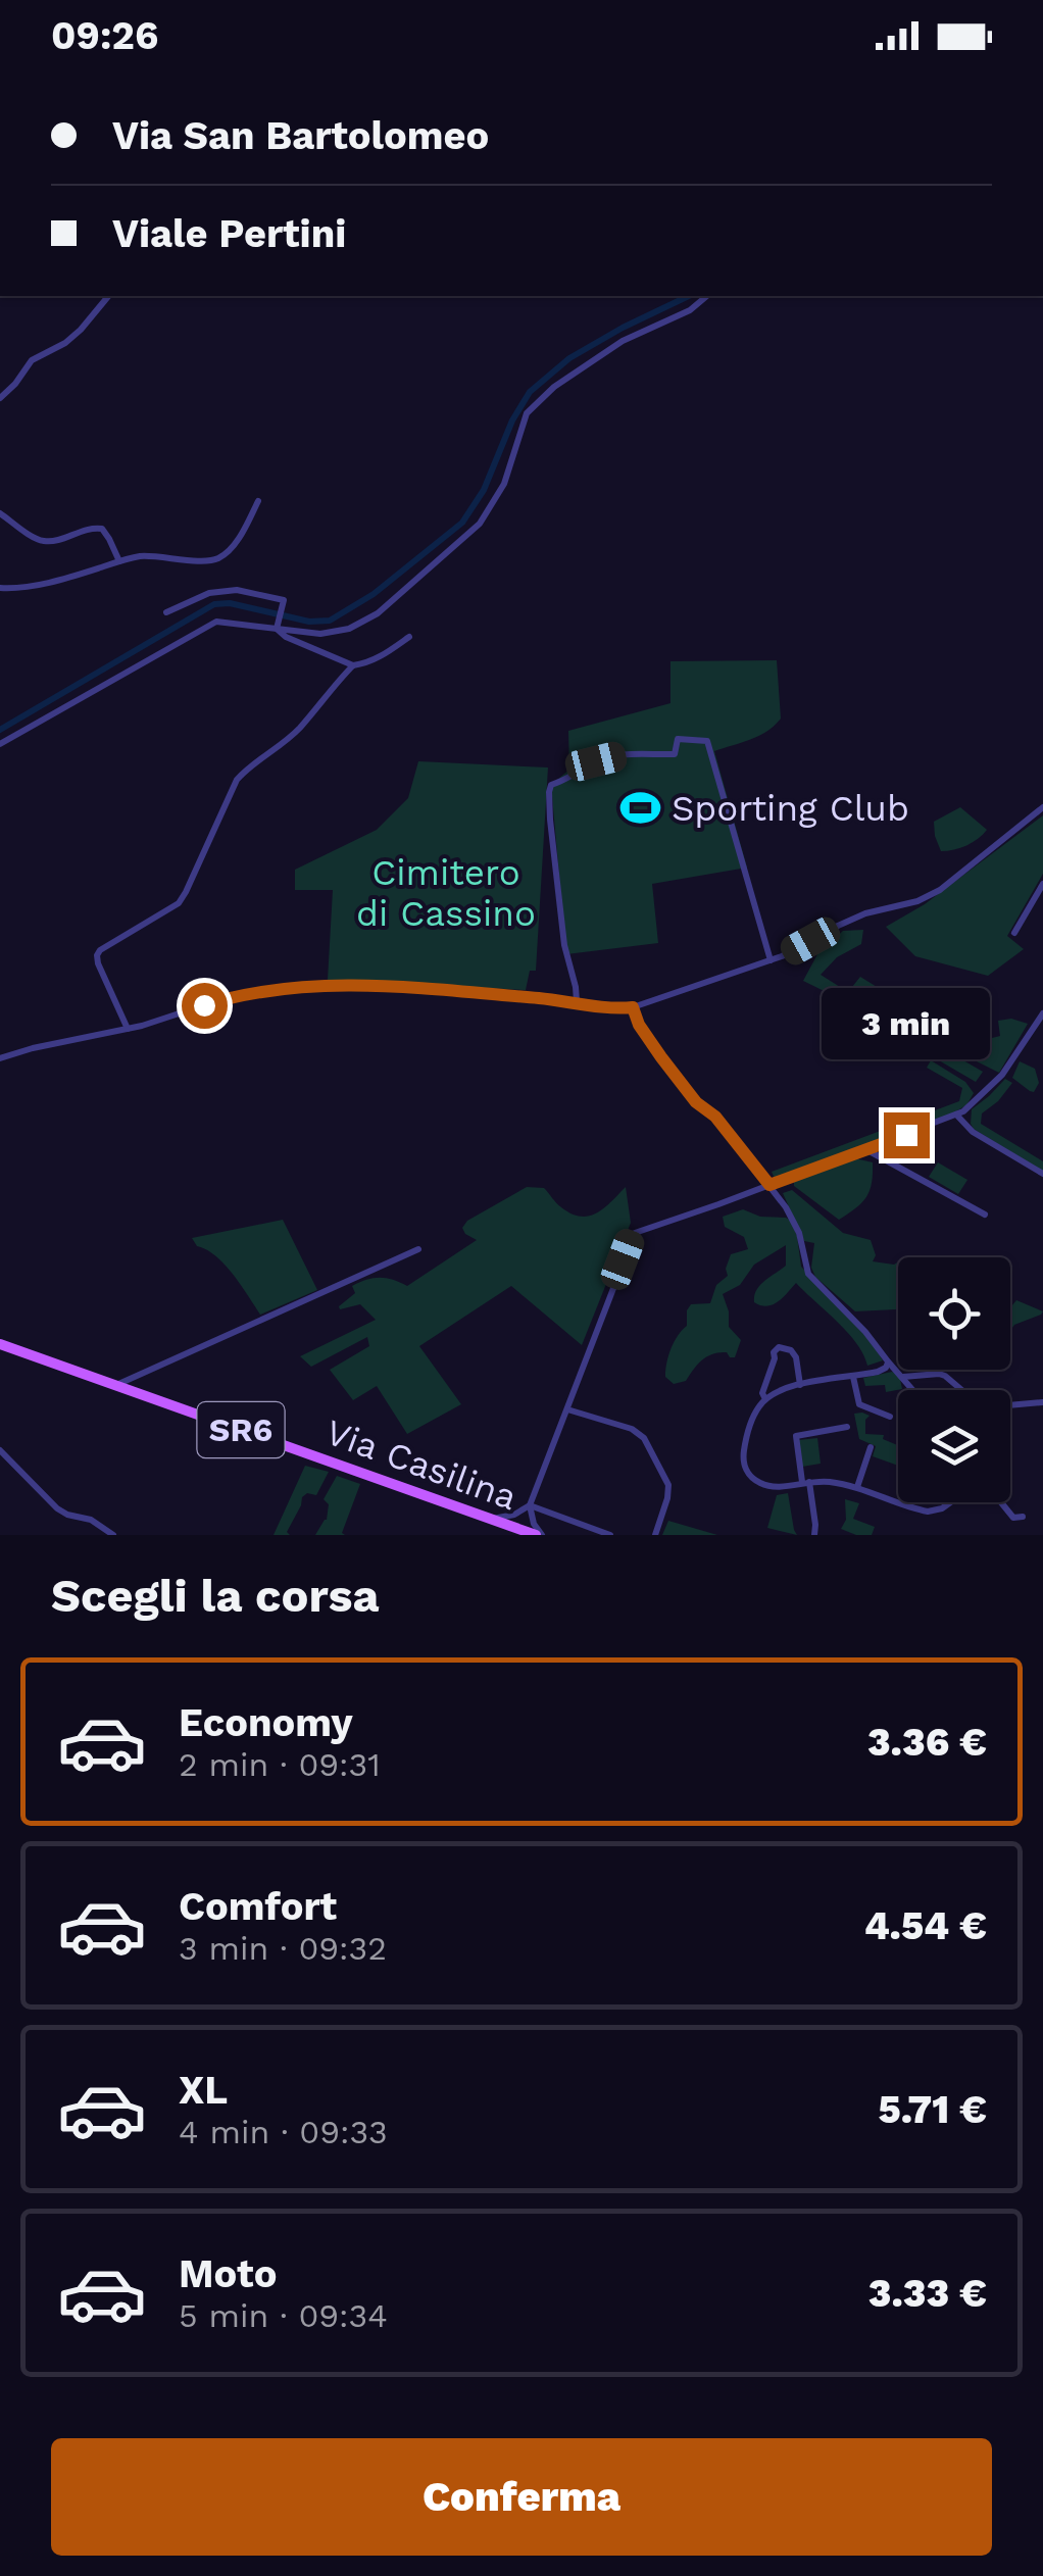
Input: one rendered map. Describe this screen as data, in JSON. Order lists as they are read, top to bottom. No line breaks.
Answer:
{"streets":{"main road":["SR6","Via Casilina"]},"parks":["Cimitero di Cassino"],"places":{"sports":["Sporting Club"]},"page":{"status":"09:26","banner":["Via San Bartolomeo","Viale Pertini"],"bubble":"3 min","heading":"Scegli la corsa","list":[{"name":"Economy","note":"2 min · 09:31","value":"3.36 €"},{"name":"Comfort","note":"3 min · 09:32","value":"4.54 €"},{"name":"XL","note":"4 min · 09:33","value":"5.71 €"},{"name":"Moto","note":"5 min · 09:34","value":"3.33 €"}],"buttons":"Conferma"}}
